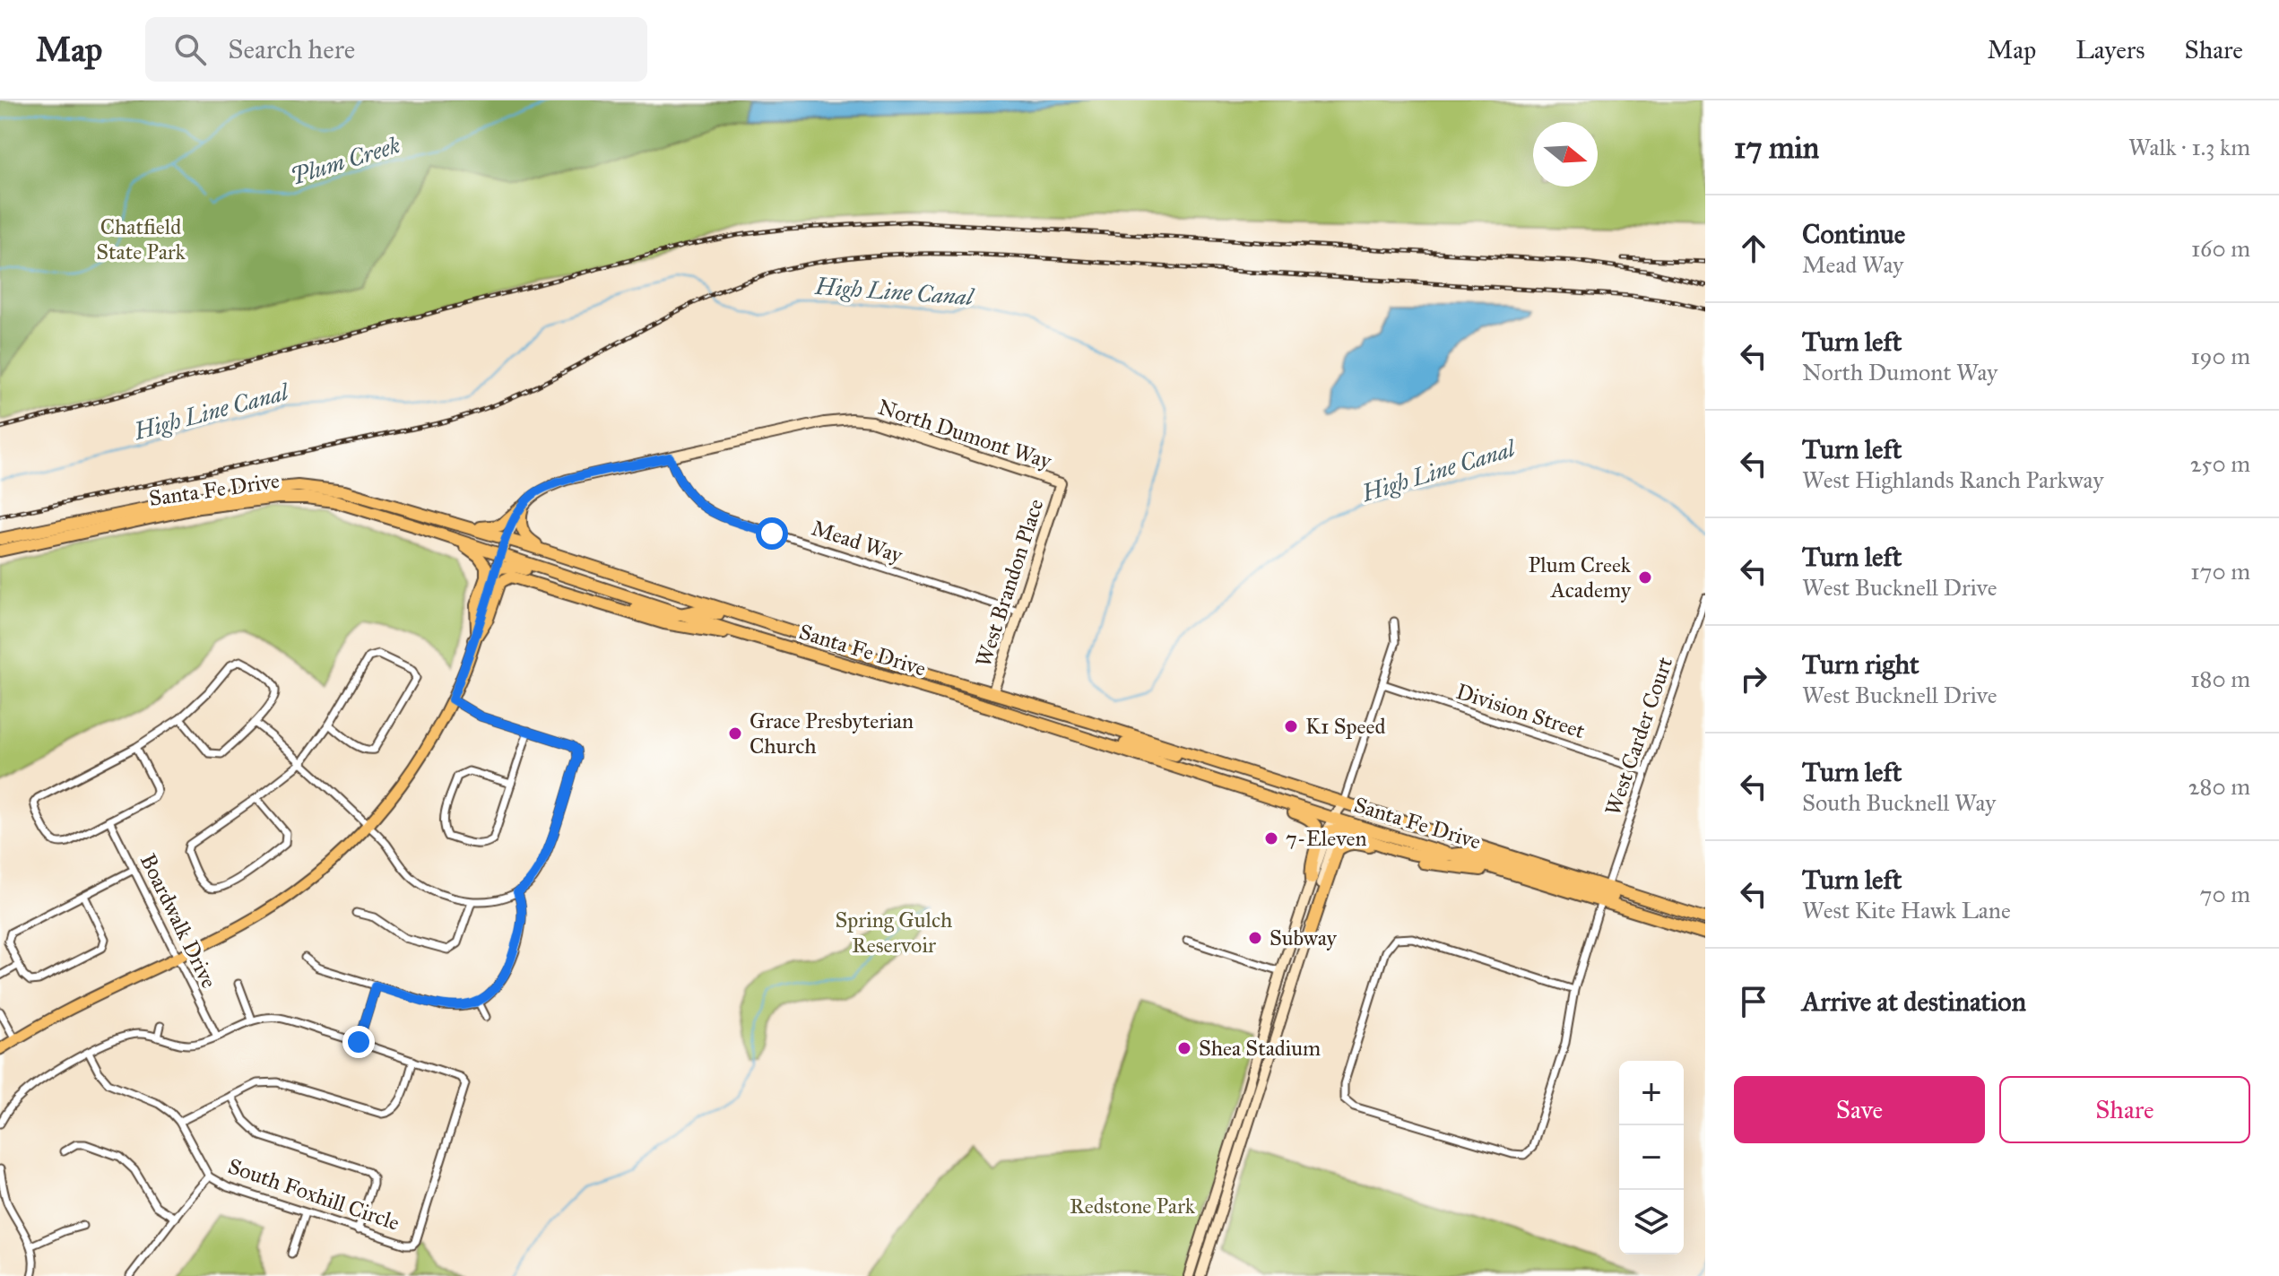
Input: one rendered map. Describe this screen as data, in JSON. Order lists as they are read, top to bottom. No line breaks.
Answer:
{"streets":{"highway":["Santa Fe Drive"],"street":["North Dumont Way","Mead Way","West Brandon Place","Division Street","West Carder Court","Boardwalk Drive","South Foxhill Circle"]},"crossings":[["North Dumont Way","Mead Way"],["North Dumont Way","West Brandon Place"],["Santa Fe Drive","West Brandon Place"],["Santa Fe Drive","West Carder Court"],["Mead Way","West Brandon Place"],["Division Street","West Carder Court"],["Boardwalk Drive","South Foxhill Circle"]],"water":["Plum Creek","High Line Canal"],"parks":["Chatfield State Park","Spring Gulch Reservoir","Redstone Park"],"places":["Plum Creek Academy","K1 Speed","Grace Presbyterian Church","7-Eleven","Subway","Shea Stadium"],"north":"right","page":{"header":"Map","search":"Search here","nav":["Map","Layers","Share"],"heading":["17 min","Walk · 1.3 km"],"list":[["Continue","Mead Way","160 m"],["Turn left","North Dumont Way","190 m"],["Turn left","West Highlands Ranch Parkway","250 m"],["Turn left","West Bucknell Drive","170 m"],["Turn right","West Bucknell Drive","180 m"],["Turn left","South Bucknell Way","280 m"],["Turn left","West Kite Hawk Lane","70 m"],"Arrive at destination"],"buttons":["Save","Share"],"map_buttons":["+","−"]}}
